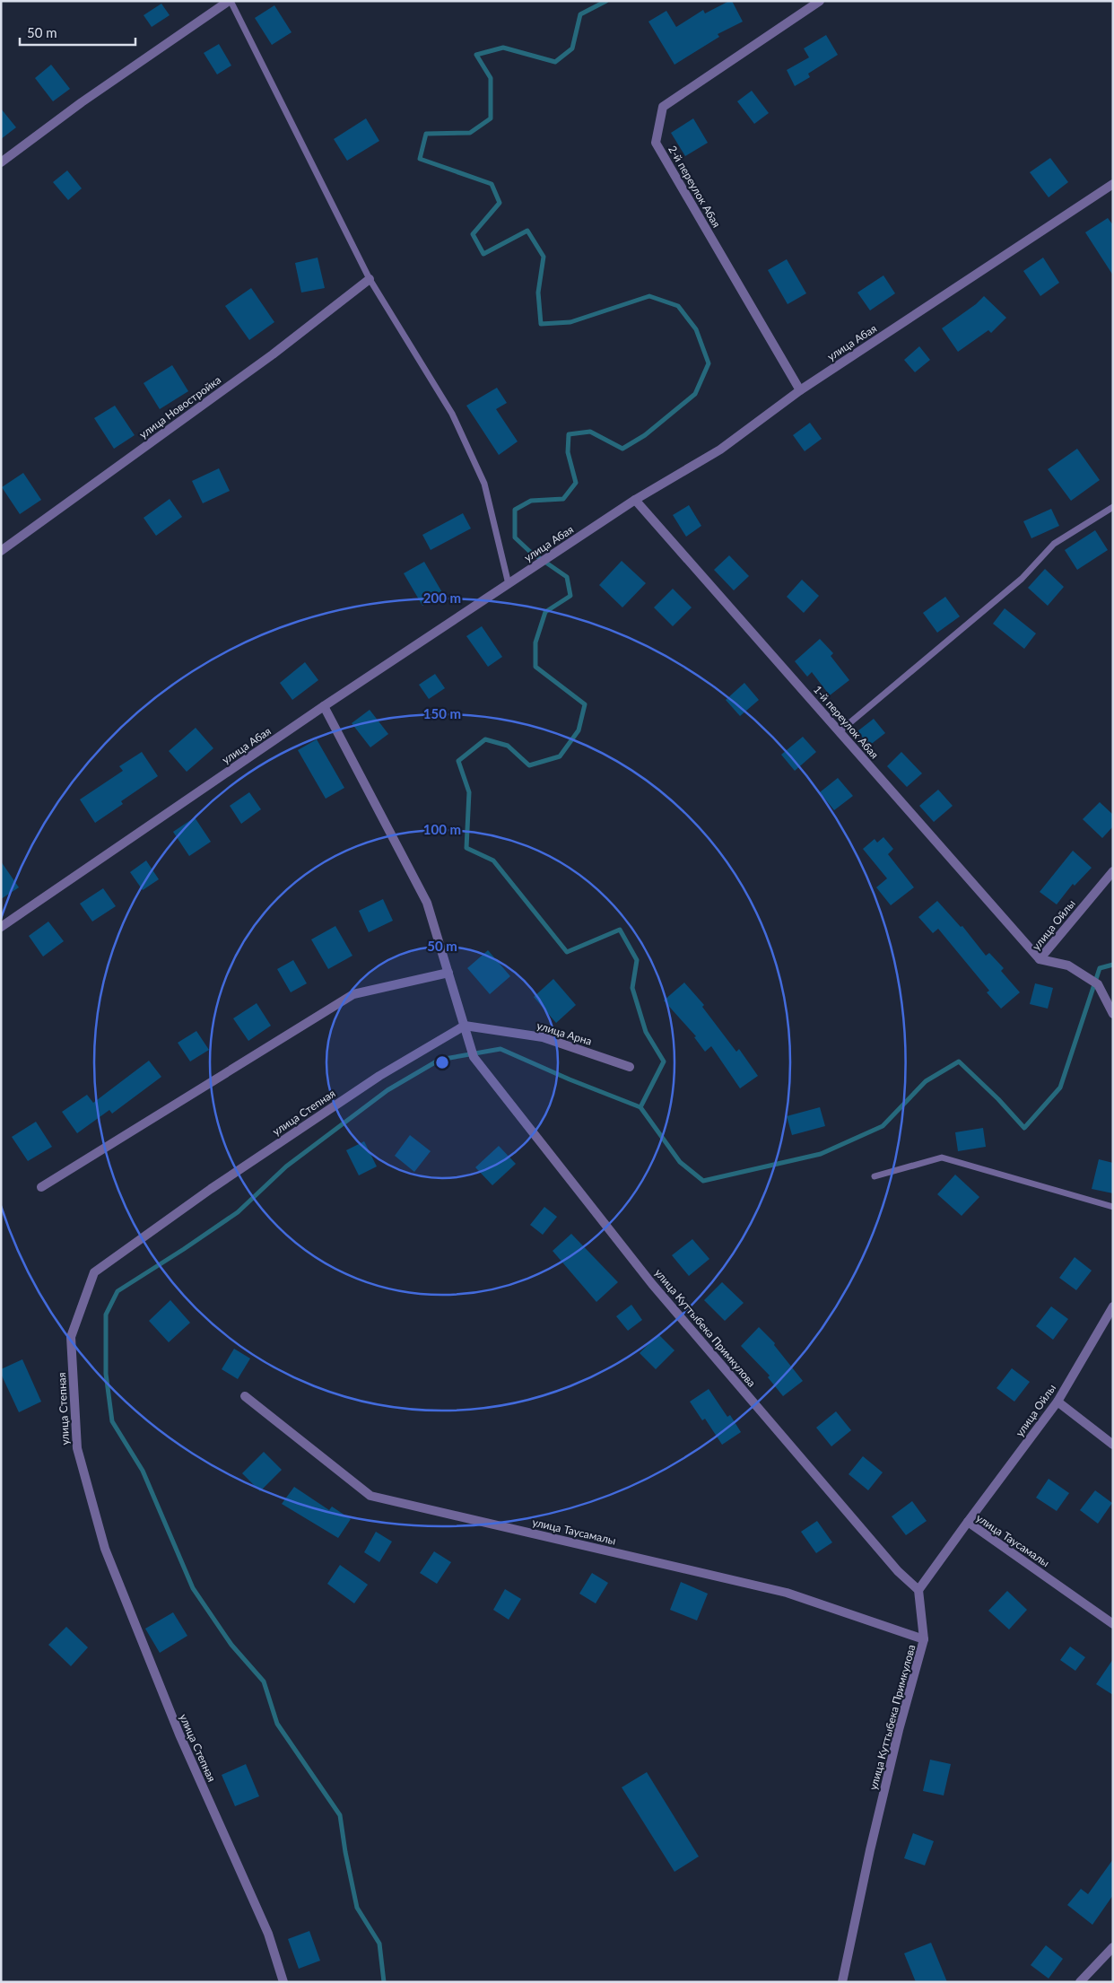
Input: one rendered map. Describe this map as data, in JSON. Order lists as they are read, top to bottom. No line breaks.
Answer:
{"streets":{"street":["2-й переулок Абая","улица Абая","улица Новостройка","1-й переулок Абая","улица Ойлы","улица Арна","улица Степная","улица Куттыбека Примкулова","улица Таусамалы"]},"crossings":[["2-й переулок Абая","улица Абая"],["улица Абая","1-й переулок Абая"],["улица Абая","улица Куттыбека Примкулова"],["1-й переулок Абая","улица Ойлы"],["улица Ойлы","улица Таусамалы"],["улица Арна","улица Степная"],["улица Арна","улица Куттыбека Примкулова"],["улица Степная","улица Куттыбека Примкулова"],["улица Куттыбека Примкулова","улица Таусамалы"]],"scale_bar":"50 m","rings":["200 m","150 m","100 m","50 m"]}
